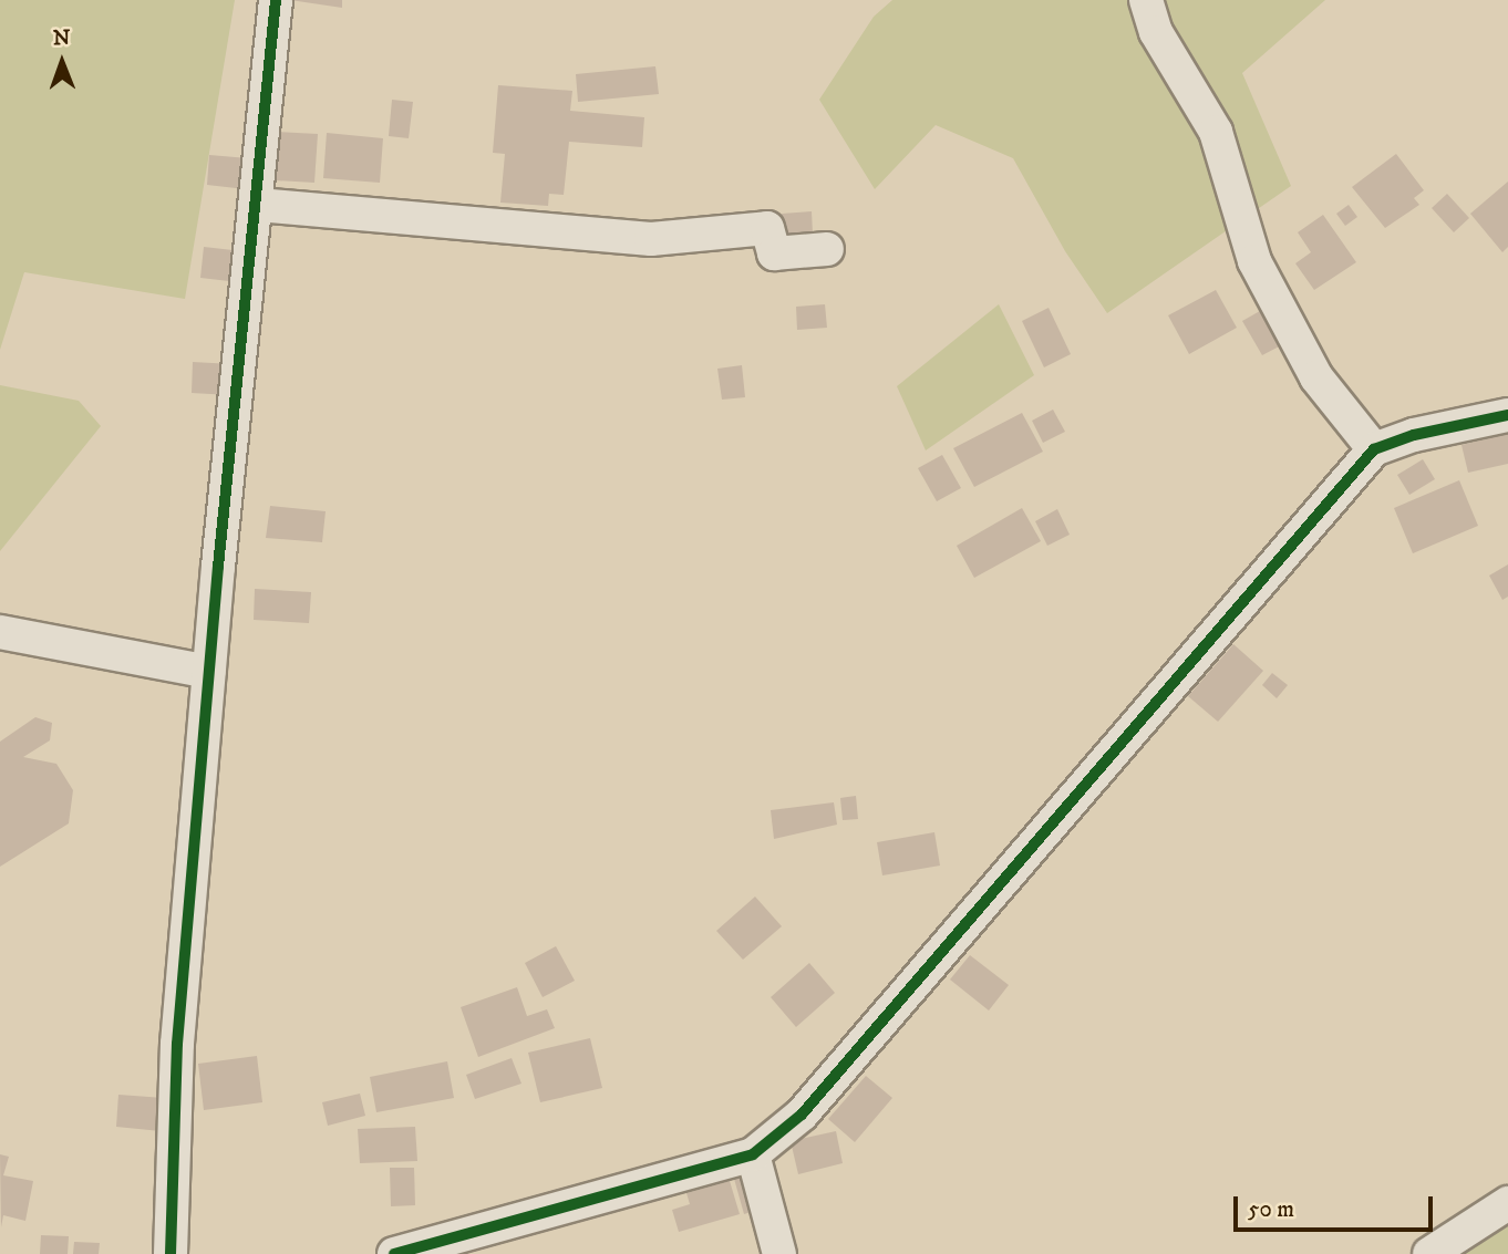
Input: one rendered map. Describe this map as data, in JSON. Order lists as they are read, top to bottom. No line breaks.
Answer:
{"scale_bar":"50 m","north":"top"}
